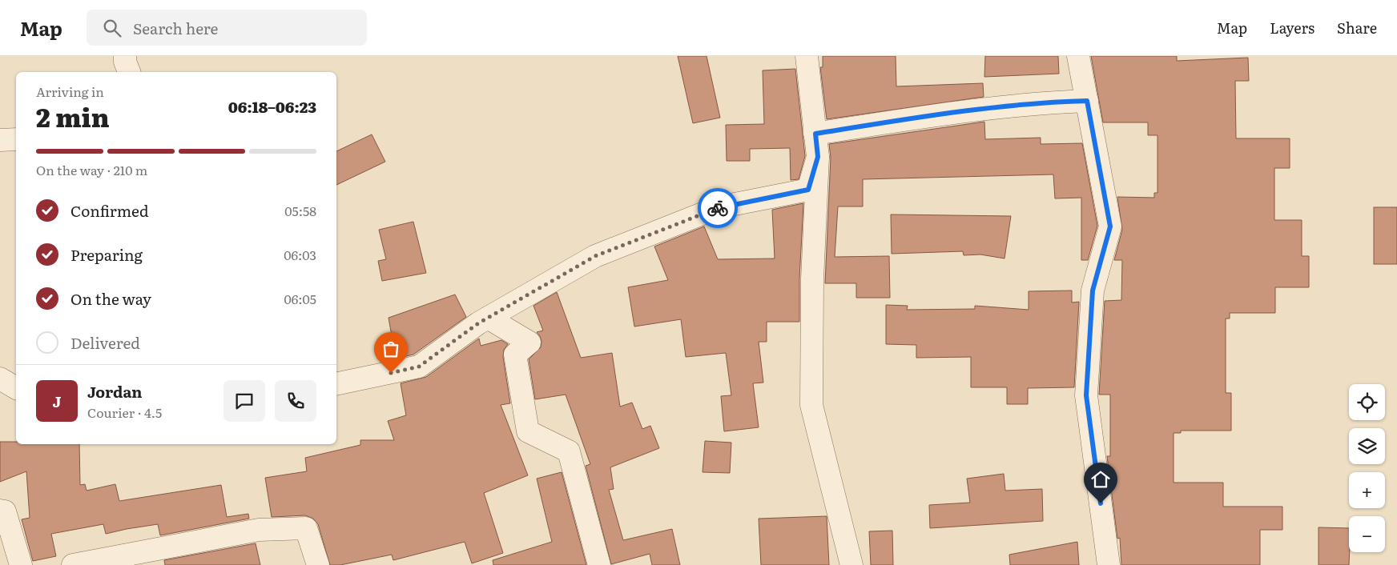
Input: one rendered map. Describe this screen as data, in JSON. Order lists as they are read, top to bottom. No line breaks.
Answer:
{"page":{"header":"Map","search":"Search here","nav":["Map","Layers","Share"],"heading":["2 min","Arriving in","06:18–06:23"],"panel":["Jordan","Courier · 4.5"],"bar":"On the way · 210 m","list":[["Confirmed","05:58"],["Preparing","06:03"],["On the way","06:05"],"Delivered"],"round":"J","map_buttons":["+","−"]}}
